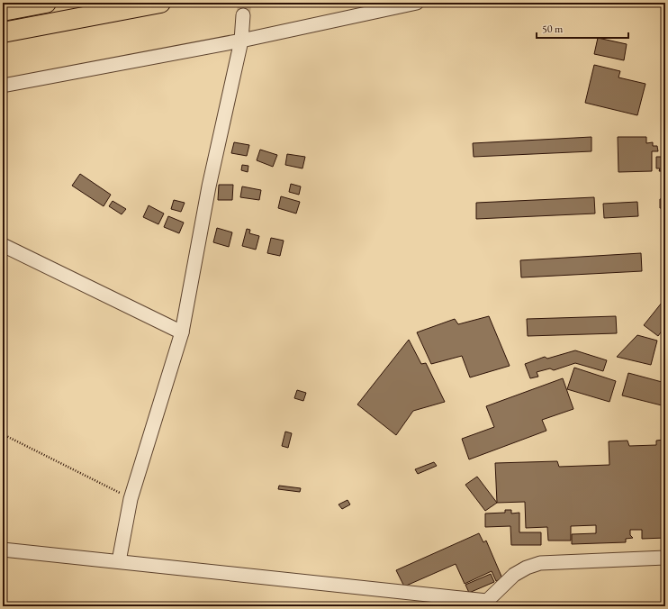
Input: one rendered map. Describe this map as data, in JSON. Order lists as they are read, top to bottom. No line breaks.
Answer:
{"scale_bar":"50 m"}
